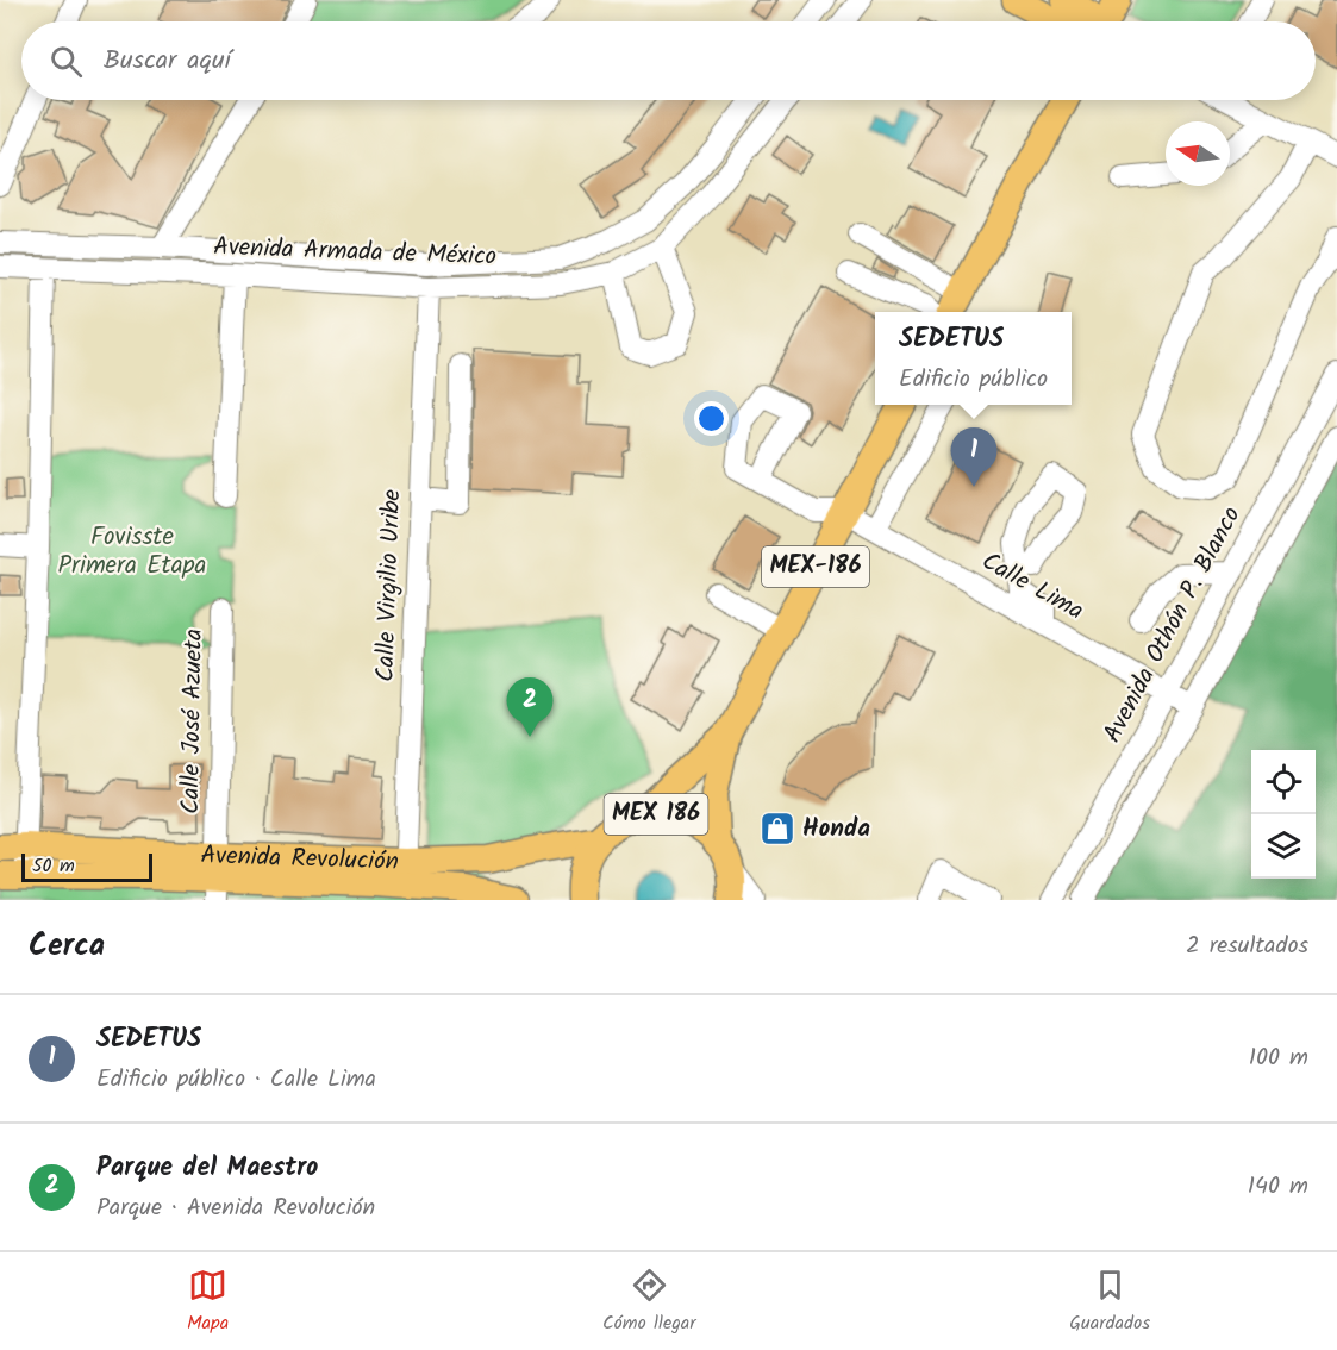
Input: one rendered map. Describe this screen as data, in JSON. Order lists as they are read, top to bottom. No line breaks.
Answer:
{"streets":{"main road":["MEX-186","MEX 186","Avenida Revolución"],"street":["Avenida Armada de México","Calle Virgilio Uribe","Calle Lima","Avenida Othón P. Blanco","Calle José Azueta"]},"crossings":[["Avenida Armada de México","Calle Virgilio Uribe"],["MEX-186","Calle Lima"],["MEX-186","MEX 186"],["Calle Virgilio Uribe","Avenida Revolución"],["Calle Lima","Avenida Othón P. Blanco"],["Calle José Azueta","Avenida Revolución"],["MEX 186","Avenida Revolución"]],"parks":["Fovisste Primera Etapa"],"places":{"shop":["Honda"]},"scale_bar":"50 m","north":"left","page":{"search":"Buscar aquí","popup":["SEDETUS","Edificio público"],"pins":["1","2"],"scale":"50 m","heading":["Cerca","2 resultados"],"list":[{"mark":"1","name":"SEDETUS","note":"Edificio público · Calle Lima","value":"100 m"},{"mark":"2","name":"Parque del Maestro","note":"Parque · Avenida Revolución","value":"140 m"}],"nav":["Mapa","Cómo llegar","Guardados"]}}
